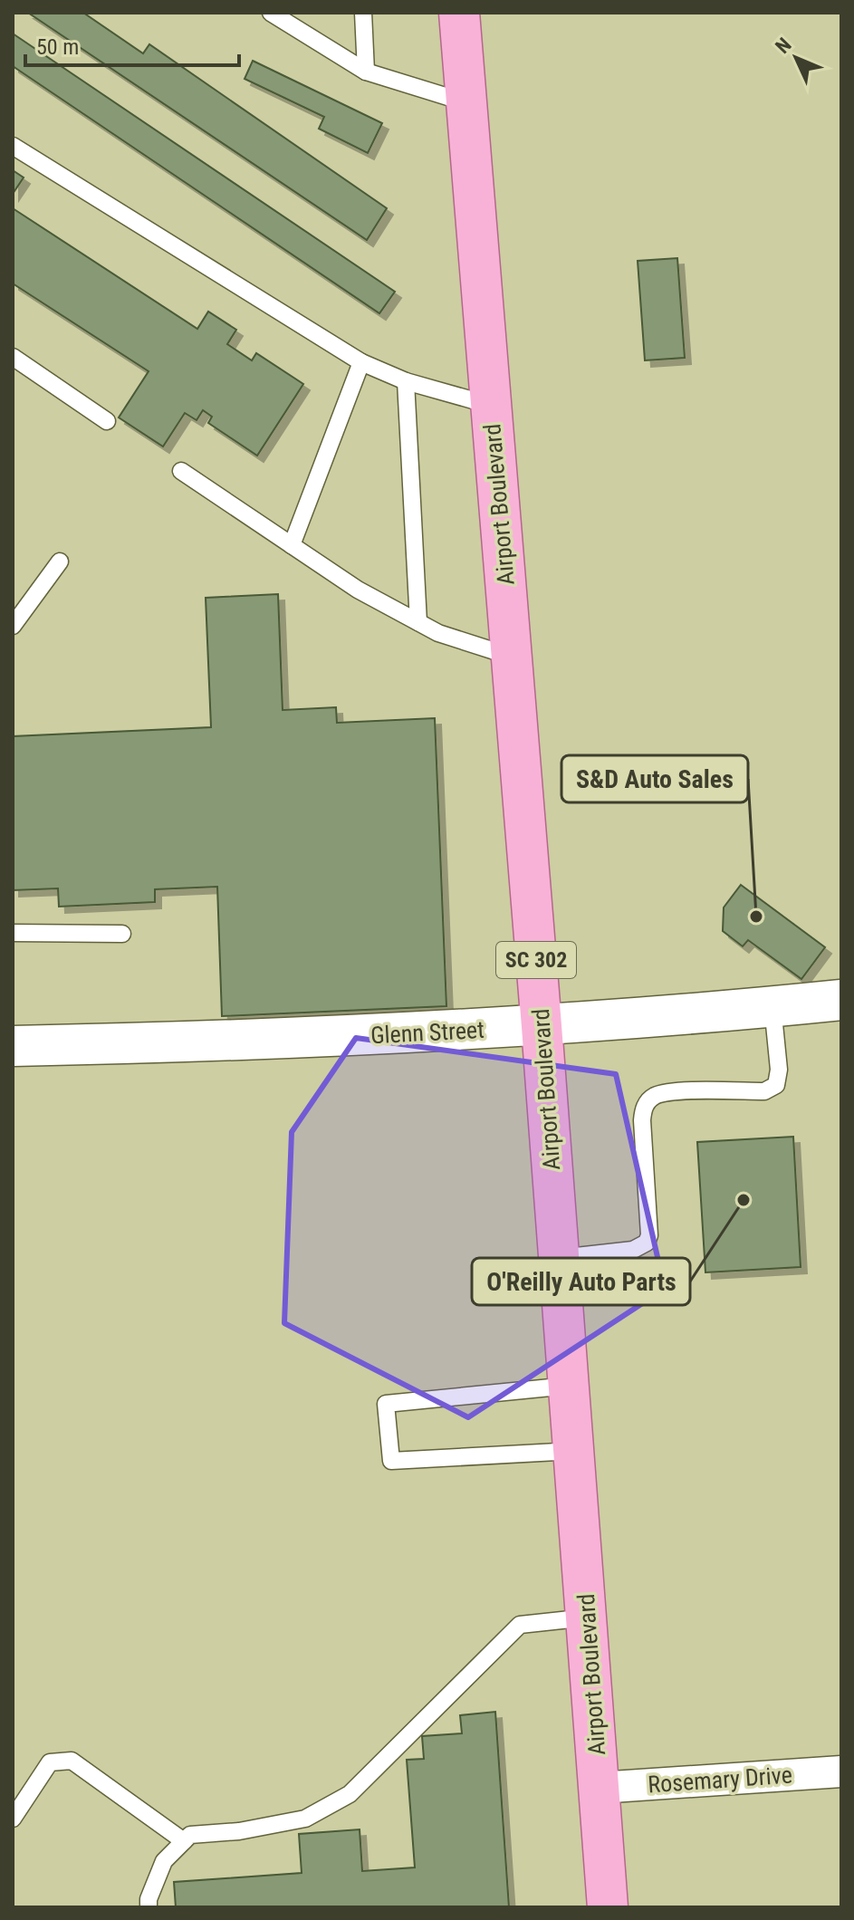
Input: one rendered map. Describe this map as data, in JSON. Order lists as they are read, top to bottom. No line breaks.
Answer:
{"streets":{"main road":["Airport Boulevard","SC 302"],"street":["Glenn Street","Rosemary Drive"]},"crossings":[["Airport Boulevard","Glenn Street"],["Airport Boulevard","Rosemary Drive"]],"places":["S&D Auto Sales","O'Reilly Auto Parts"],"scale_bar":"50 m","north":"top left"}
